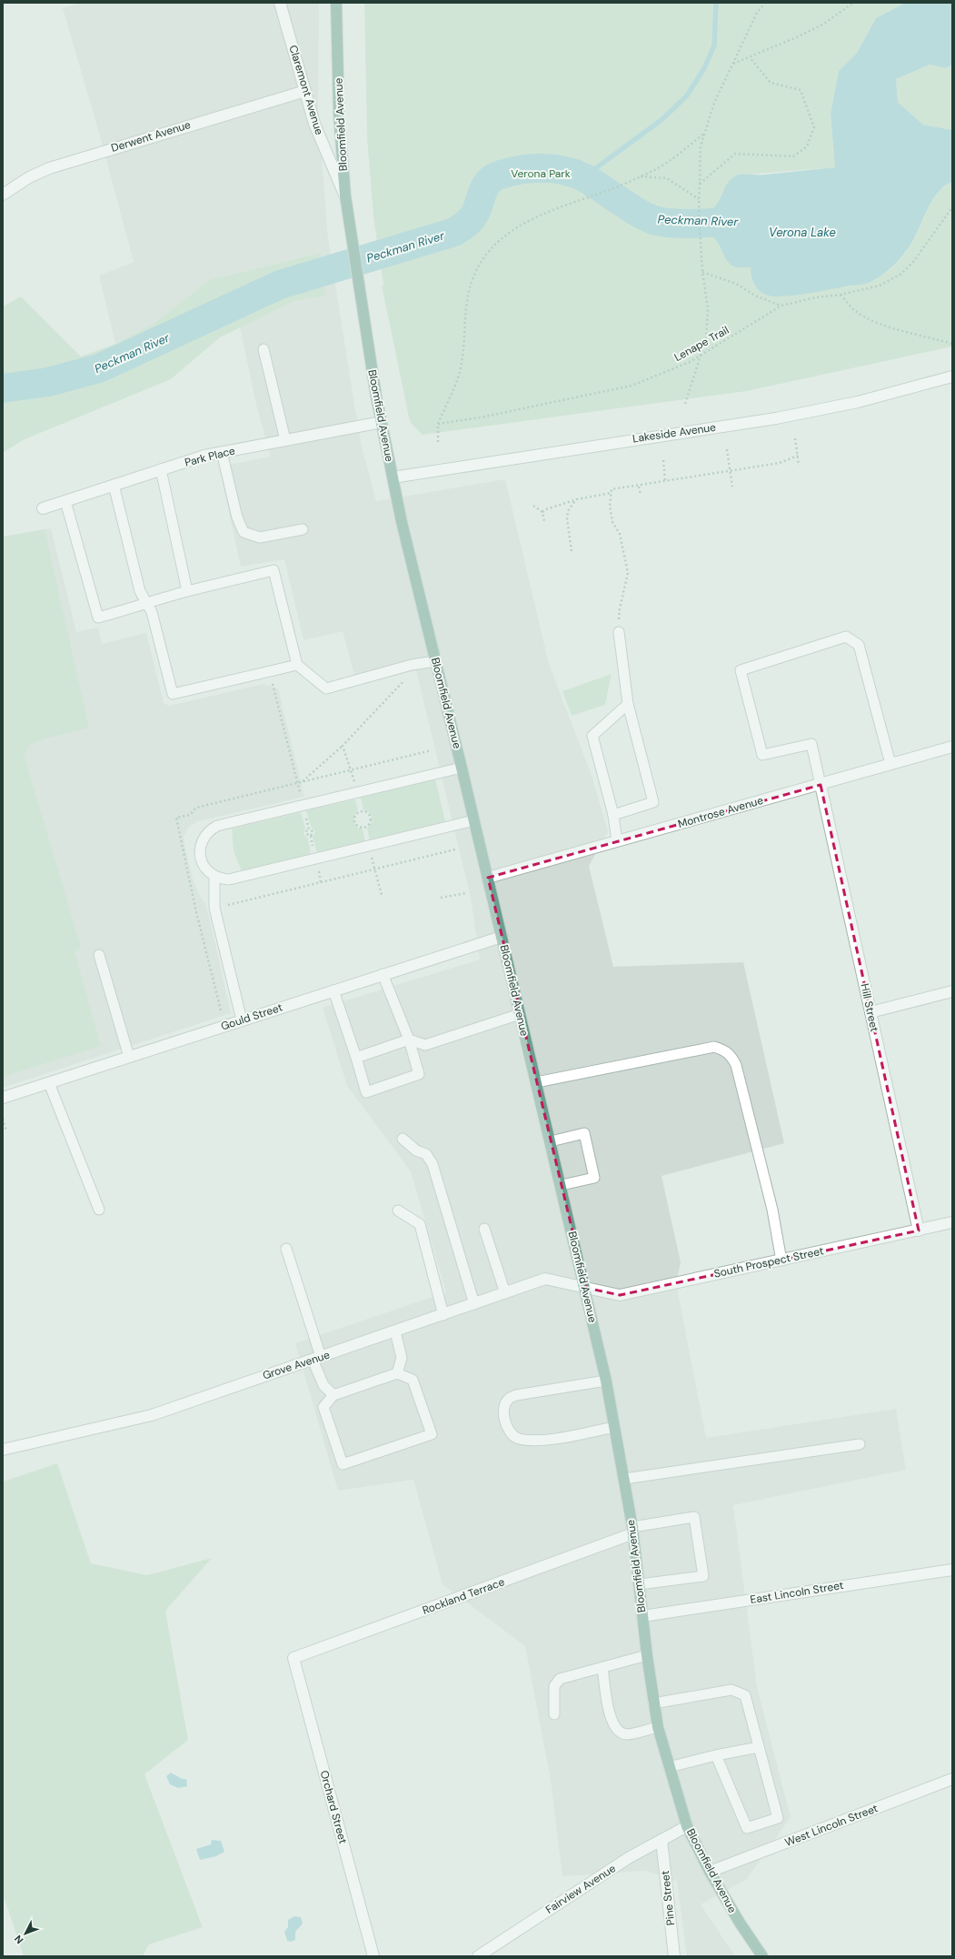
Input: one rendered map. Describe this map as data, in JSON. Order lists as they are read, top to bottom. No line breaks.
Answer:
{"streets":{"main road":["Bloomfield Avenue"],"street":["Claremont Avenue","Derwent Avenue","Lakeside Avenue","Park Place","Montrose Avenue","Hill Street","Gould Street","South Prospect Street","Grove Avenue","East Lincoln Street","Rockland Terrace","Orchard Street","West Lincoln Street","Fairview Avenue","Pine Street"],"path":["Lenape Trail"]},"crossings":[["Claremont Avenue","Bloomfield Avenue"],["Claremont Avenue","Derwent Avenue"],["Bloomfield Avenue","Lakeside Avenue"],["Bloomfield Avenue","Park Place"],["Bloomfield Avenue","Montrose Avenue"],["Bloomfield Avenue","Gould Street"],["Bloomfield Avenue","South Prospect Street"],["Bloomfield Avenue","Grove Avenue"],["Bloomfield Avenue","East Lincoln Street"],["Bloomfield Avenue","Rockland Terrace"],["Bloomfield Avenue","West Lincoln Street"],["Bloomfield Avenue","Fairview Avenue"],["Montrose Avenue","Hill Street"],["Hill Street","South Prospect Street"],["South Prospect Street","Grove Avenue"],["Rockland Terrace","Orchard Street"],["Fairview Avenue","Pine Street"]],"water":["Peckman River","Verona Lake"],"parks":["Verona Park"],"north":"bottom left"}
